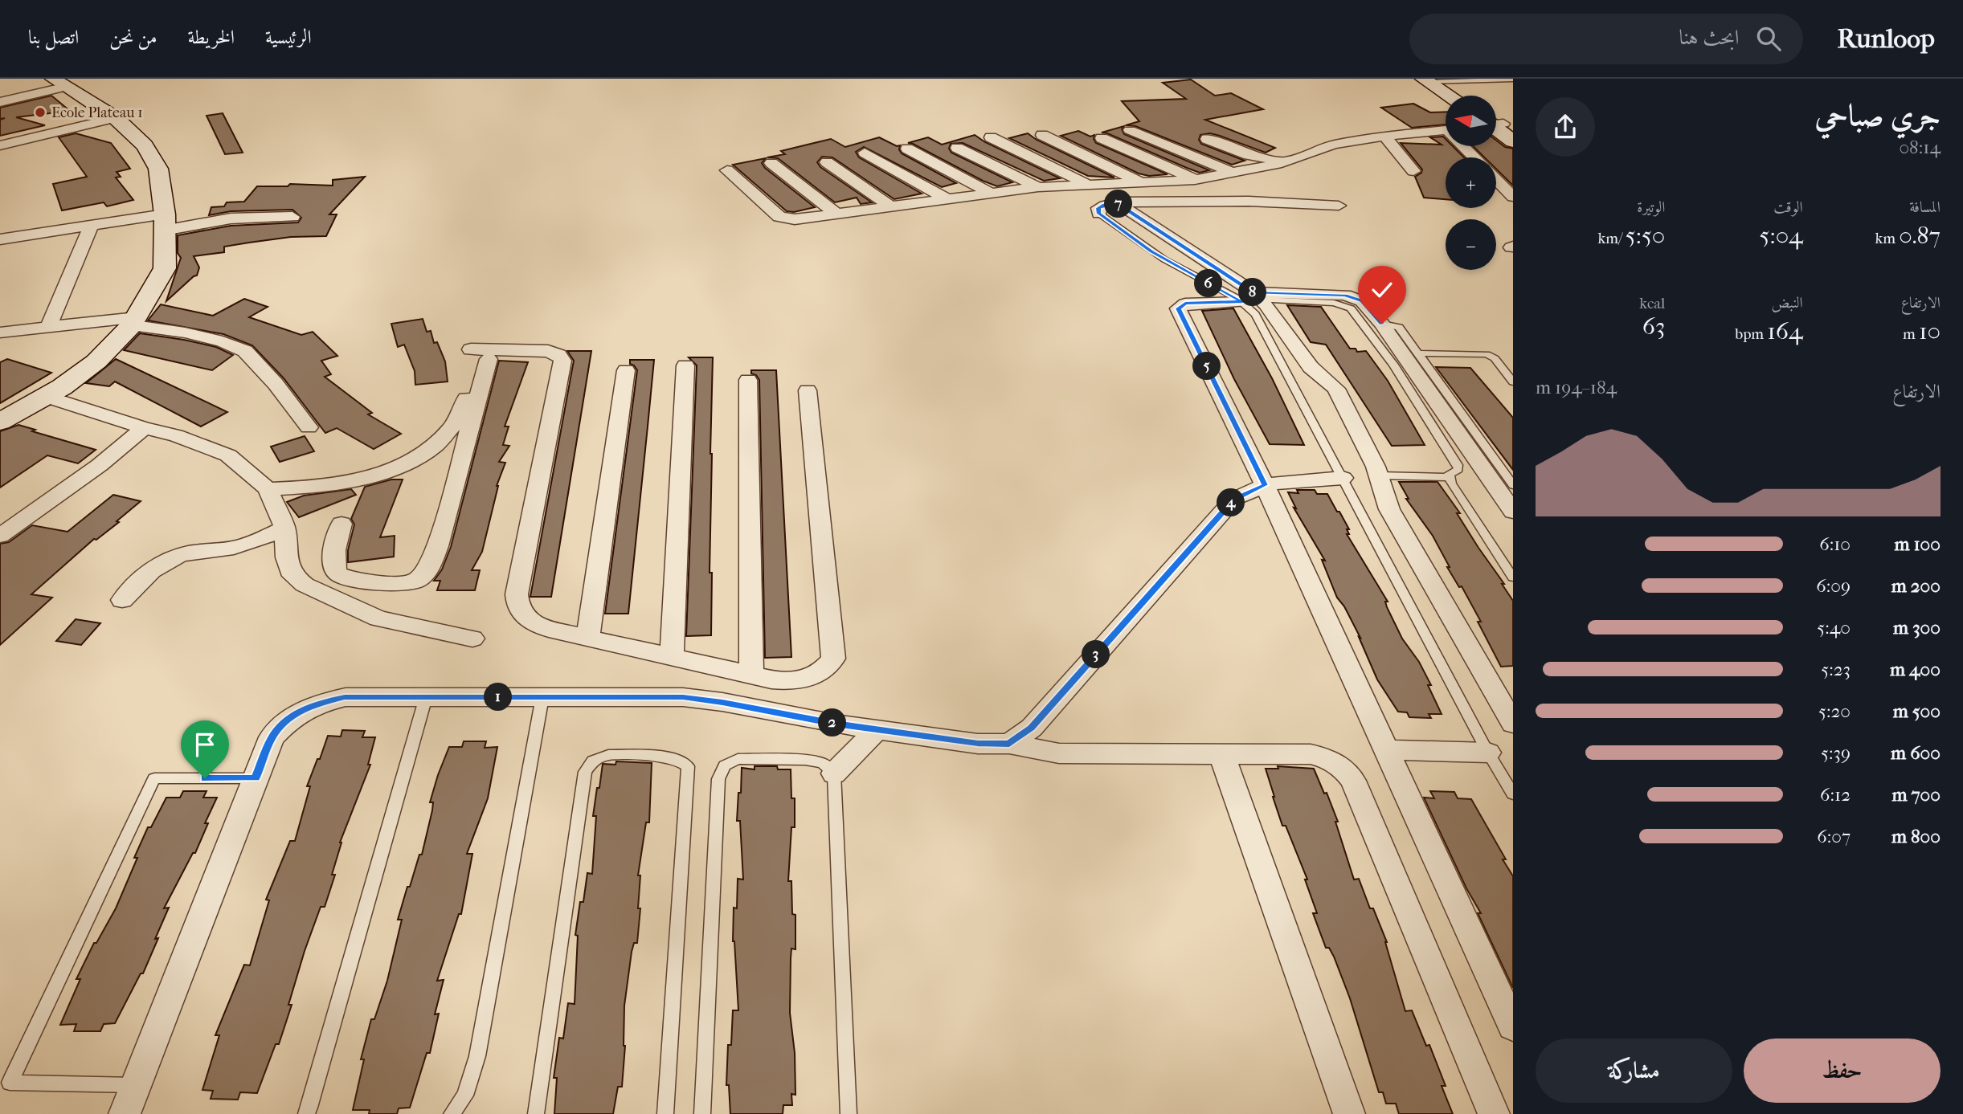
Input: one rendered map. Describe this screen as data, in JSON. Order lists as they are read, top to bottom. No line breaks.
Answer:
{"places":["Ecole Plateau 1"],"north":"left","page":{"header":"Runloop","search":"ابحث هنا","nav":["الرئيسية","الخريطة","من نحن","اتصل بنا"],"heading":["جري صباحي","08:14"],"map_buttons":["+","−"],"stats":[["المسافة","0.87 km"],["الوقت","5:04"],["الوتيرة","5:50 /km"],["الارتفاع","10 m"],["النبض","164 bpm"],["kcal","63"]],"pins":["7","6","8","5","4","3","1","2"],"chart":["الارتفاع","184–194 m"],"list":[{"name":"100 m","note":"6:10"},{"name":"200 m","note":"6:09"},{"name":"300 m","note":"5:40"},{"name":"400 m","note":"5:23"},{"name":"500 m","note":"5:20"},{"name":"600 m","note":"5:39"},{"name":"700 m","note":"6:12"},{"name":"800 m","note":"6:07"}],"buttons":["حفظ","مشاركة"]}}
